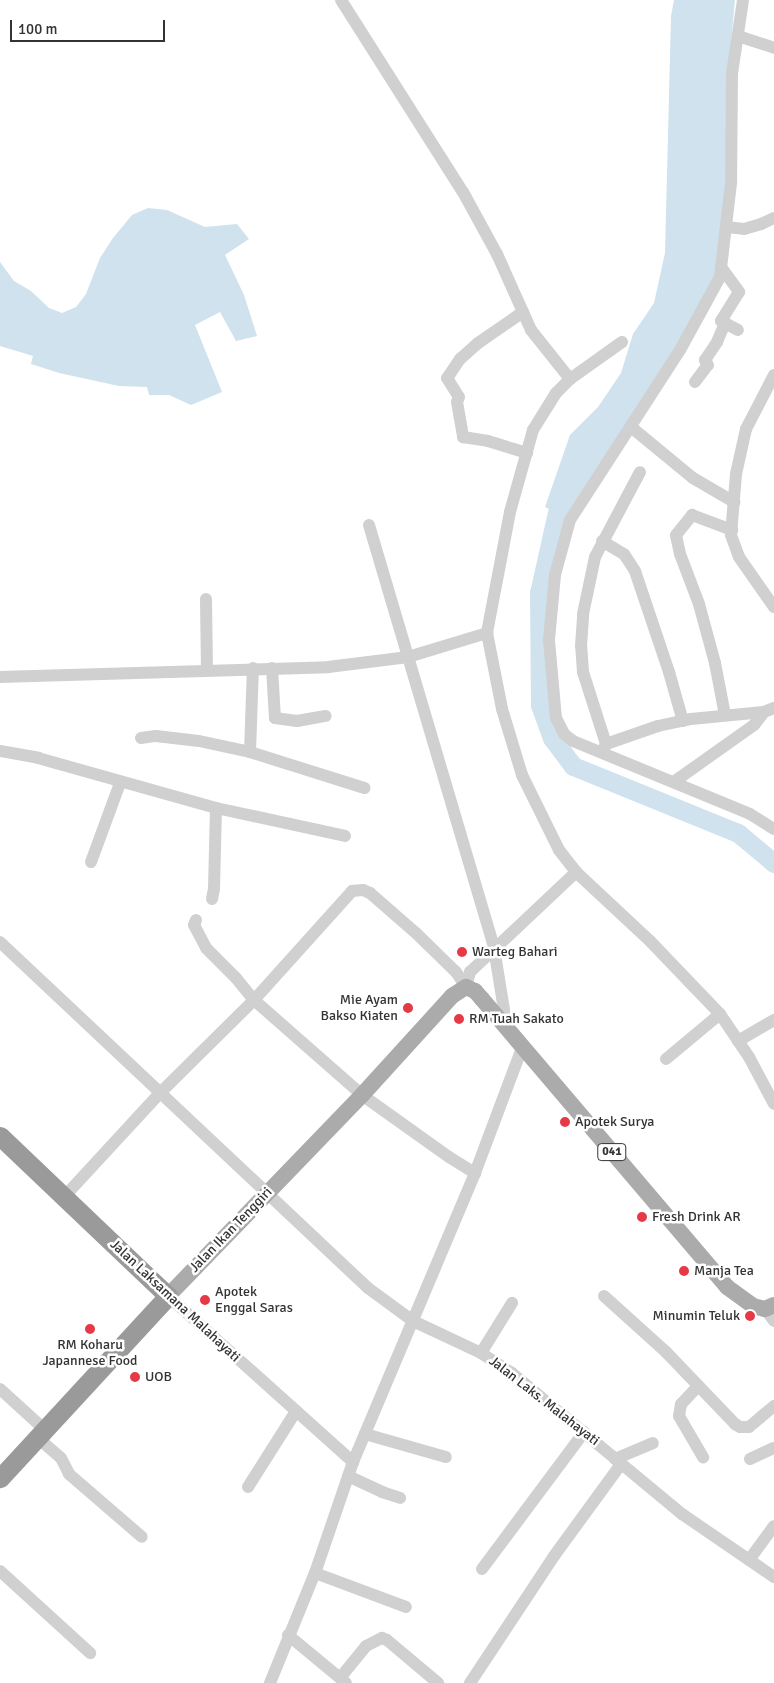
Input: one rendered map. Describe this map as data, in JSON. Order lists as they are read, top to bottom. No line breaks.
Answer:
{"streets":{"highway":["Jalan Ikan Tenggiri","Jalan Laksamana Malahayati"],"main road":["041"],"street":["Jalan Laks. Malahayati"]},"crossings":[["041","Jalan Ikan Tenggiri"],["Jalan Ikan Tenggiri","Jalan Laksamana Malahayati"],["Jalan Ikan Tenggiri","Jalan Laks. Malahayati"]],"places":["Warteg Bahari","Mie Ayam Bakso Kiaten","RM Tuah Sakato","Apotek Surya","Fresh Drink AR","Manja Tea","Apotek Enggal Saras","Minumin Teluk","RM Koharu Japannese Food","UOB"],"scale_bar":"100 m"}
